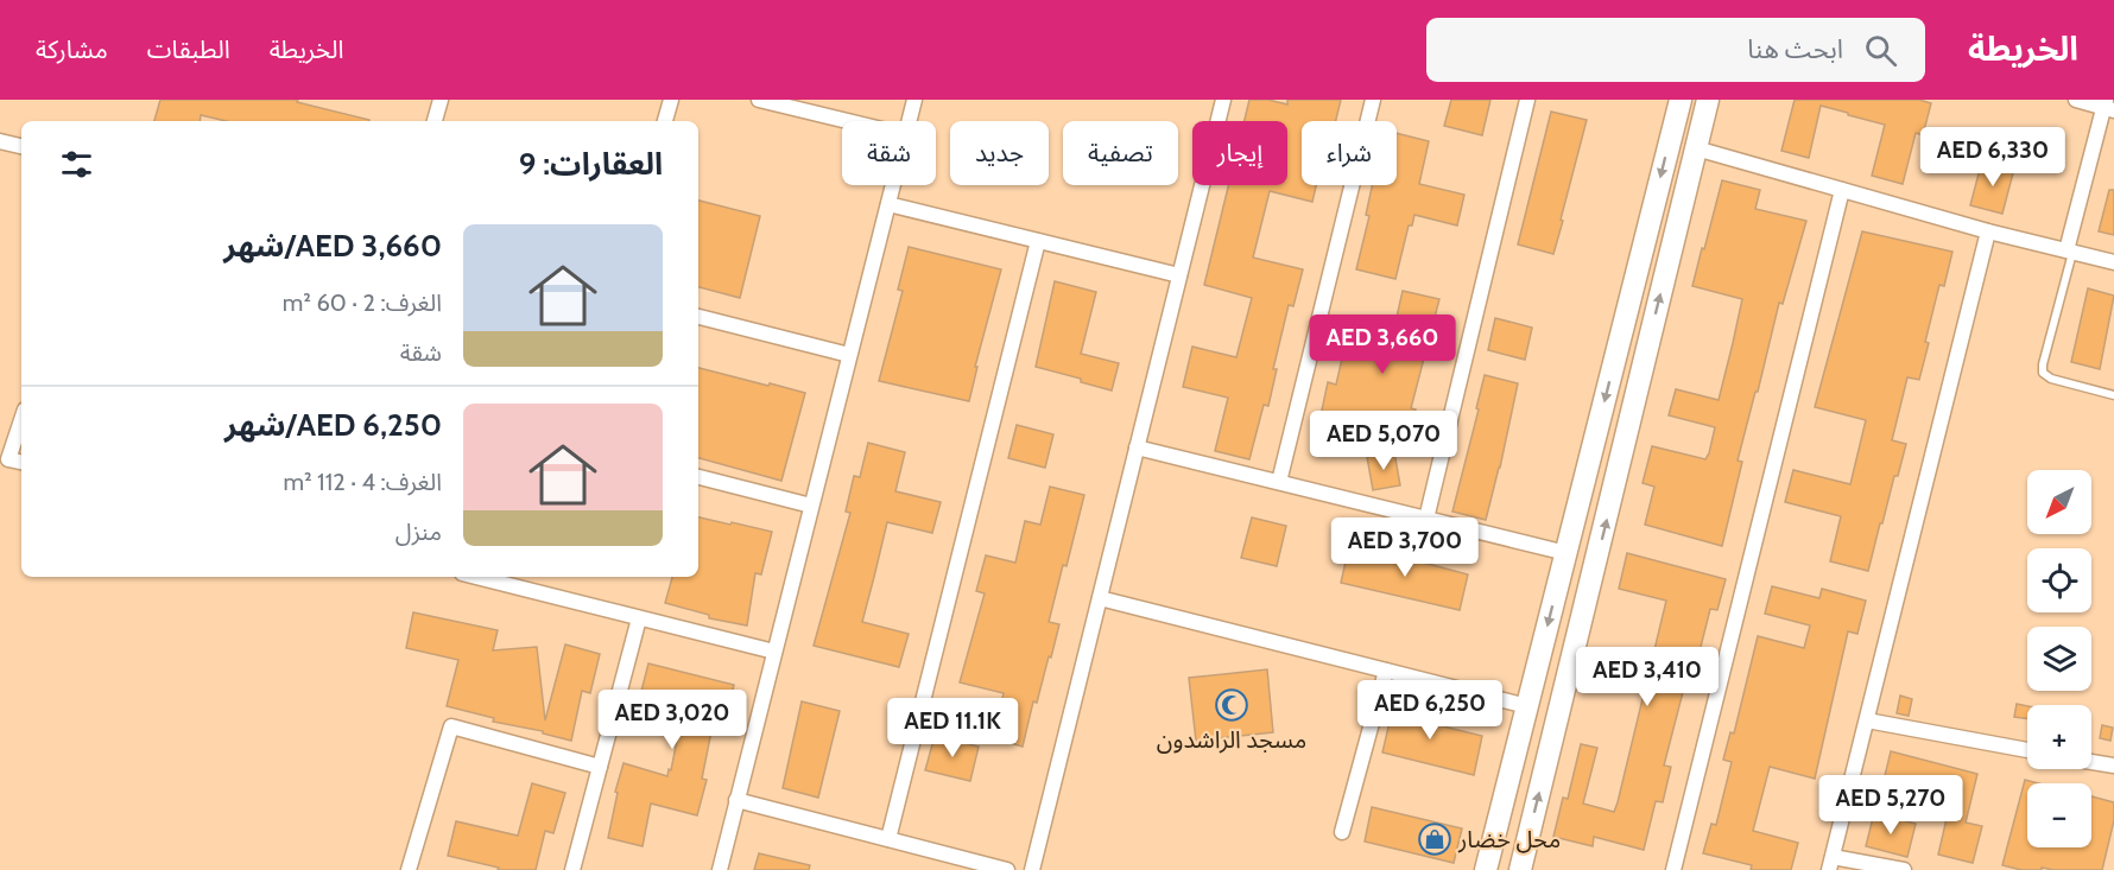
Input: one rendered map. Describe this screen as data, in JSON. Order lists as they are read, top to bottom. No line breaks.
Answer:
{"places":{"mosque":["مسجد الراشدون"],"shop":["محل خضار"]},"north":"bottom left","page":{"header":"الخريطة","search":"ابحث هنا","nav":["الخريطة","الطبقات","مشاركة"],"chip":["شراء","إيجار","تصفية","جديد","شقة"],"heading":"العقارات: 9","price":["AED 6,330","AED 3,660","AED 5,070","AED 3,700","AED 3,410","AED 6,250","AED 3,020","AED 11.1K","AED 5,270"],"list":[{"name":"AED 3,660/شهر","note":"الغرف: 2 · 60 m² · شقة"},{"name":"AED 6,250/شهر","note":"الغرف: 4 · 112 m² · منزل"}],"map_buttons":["+","−"]}}
